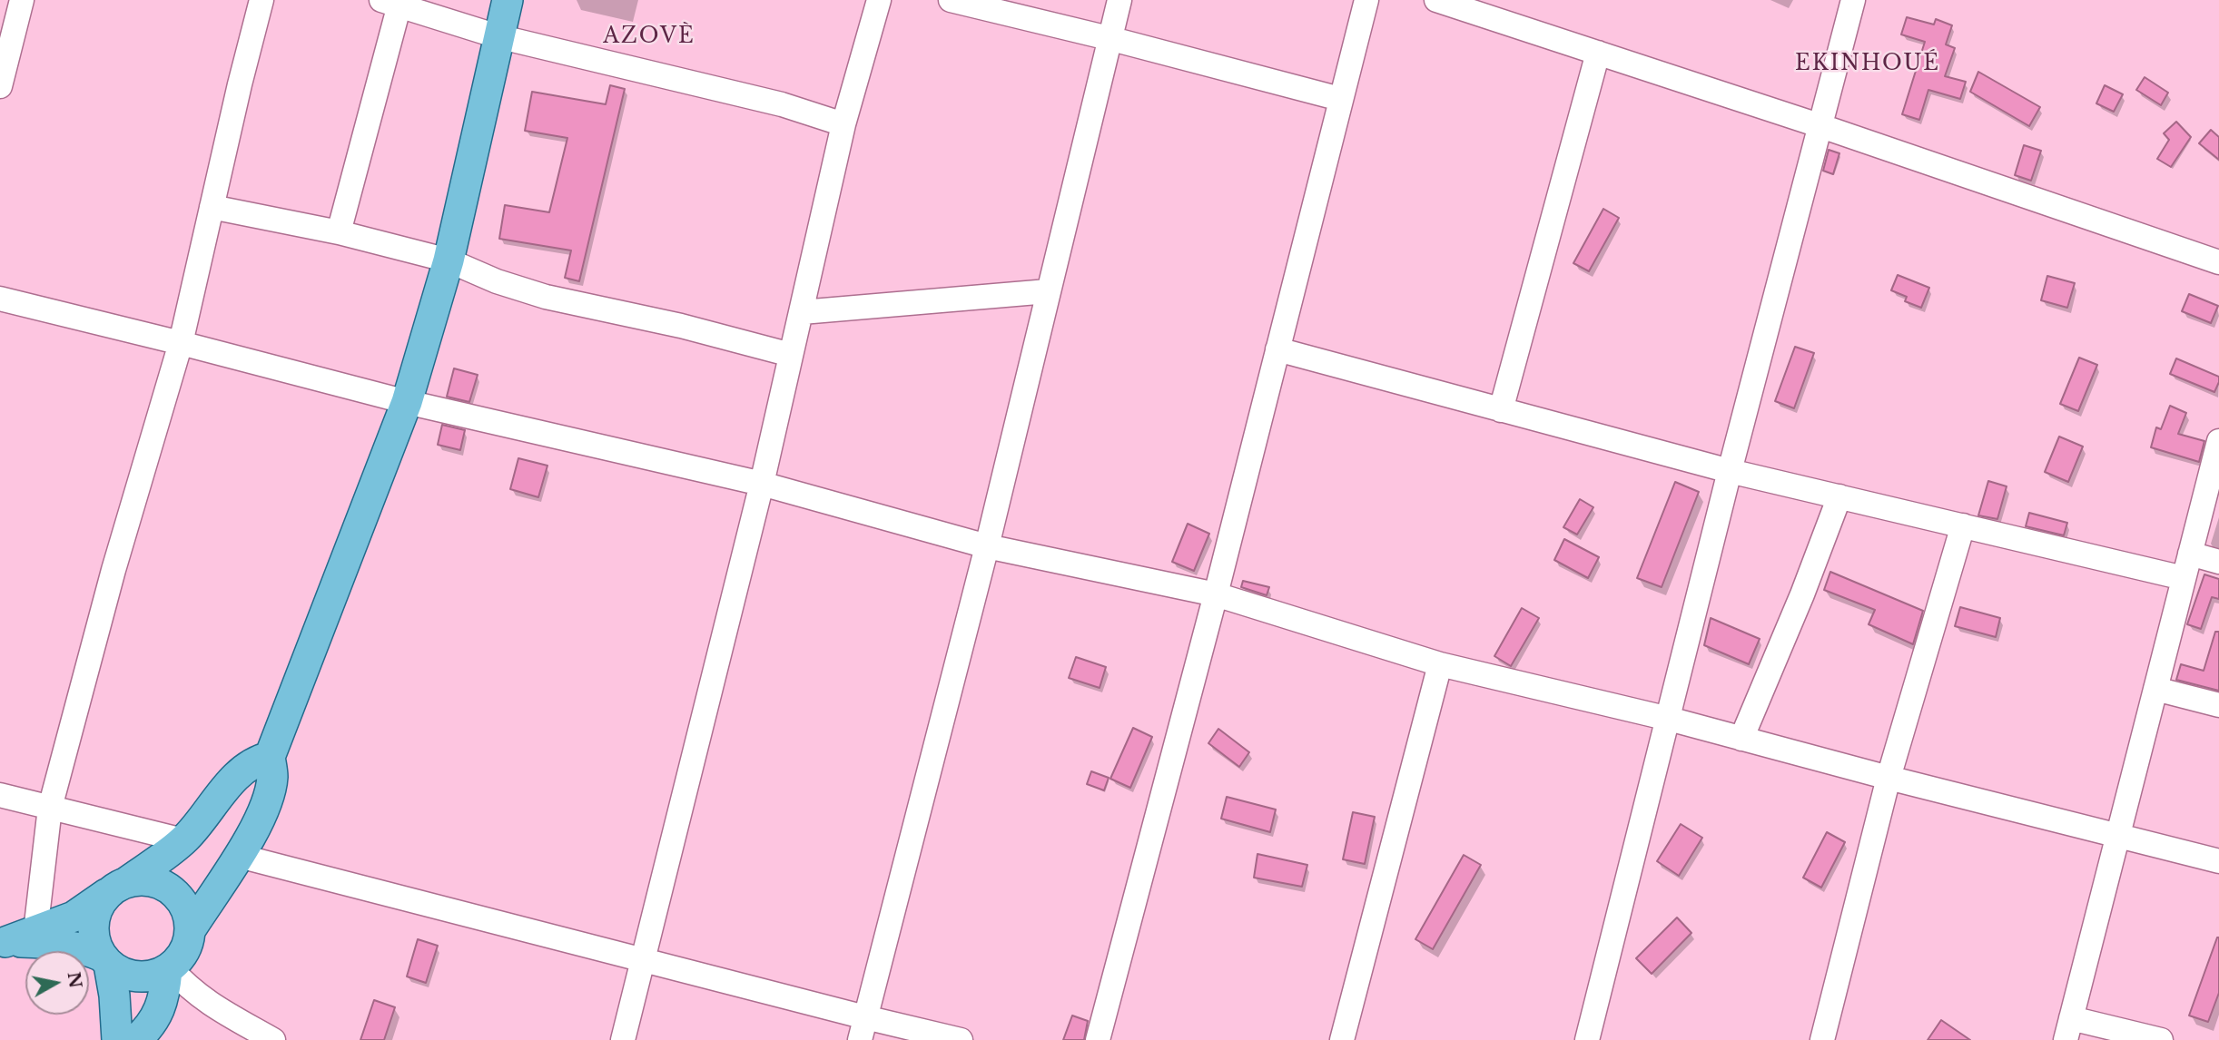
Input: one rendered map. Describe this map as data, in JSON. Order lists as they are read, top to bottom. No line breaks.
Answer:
{"districts":["AZOVÈ","EKINHOUÉ"],"north":"right"}
